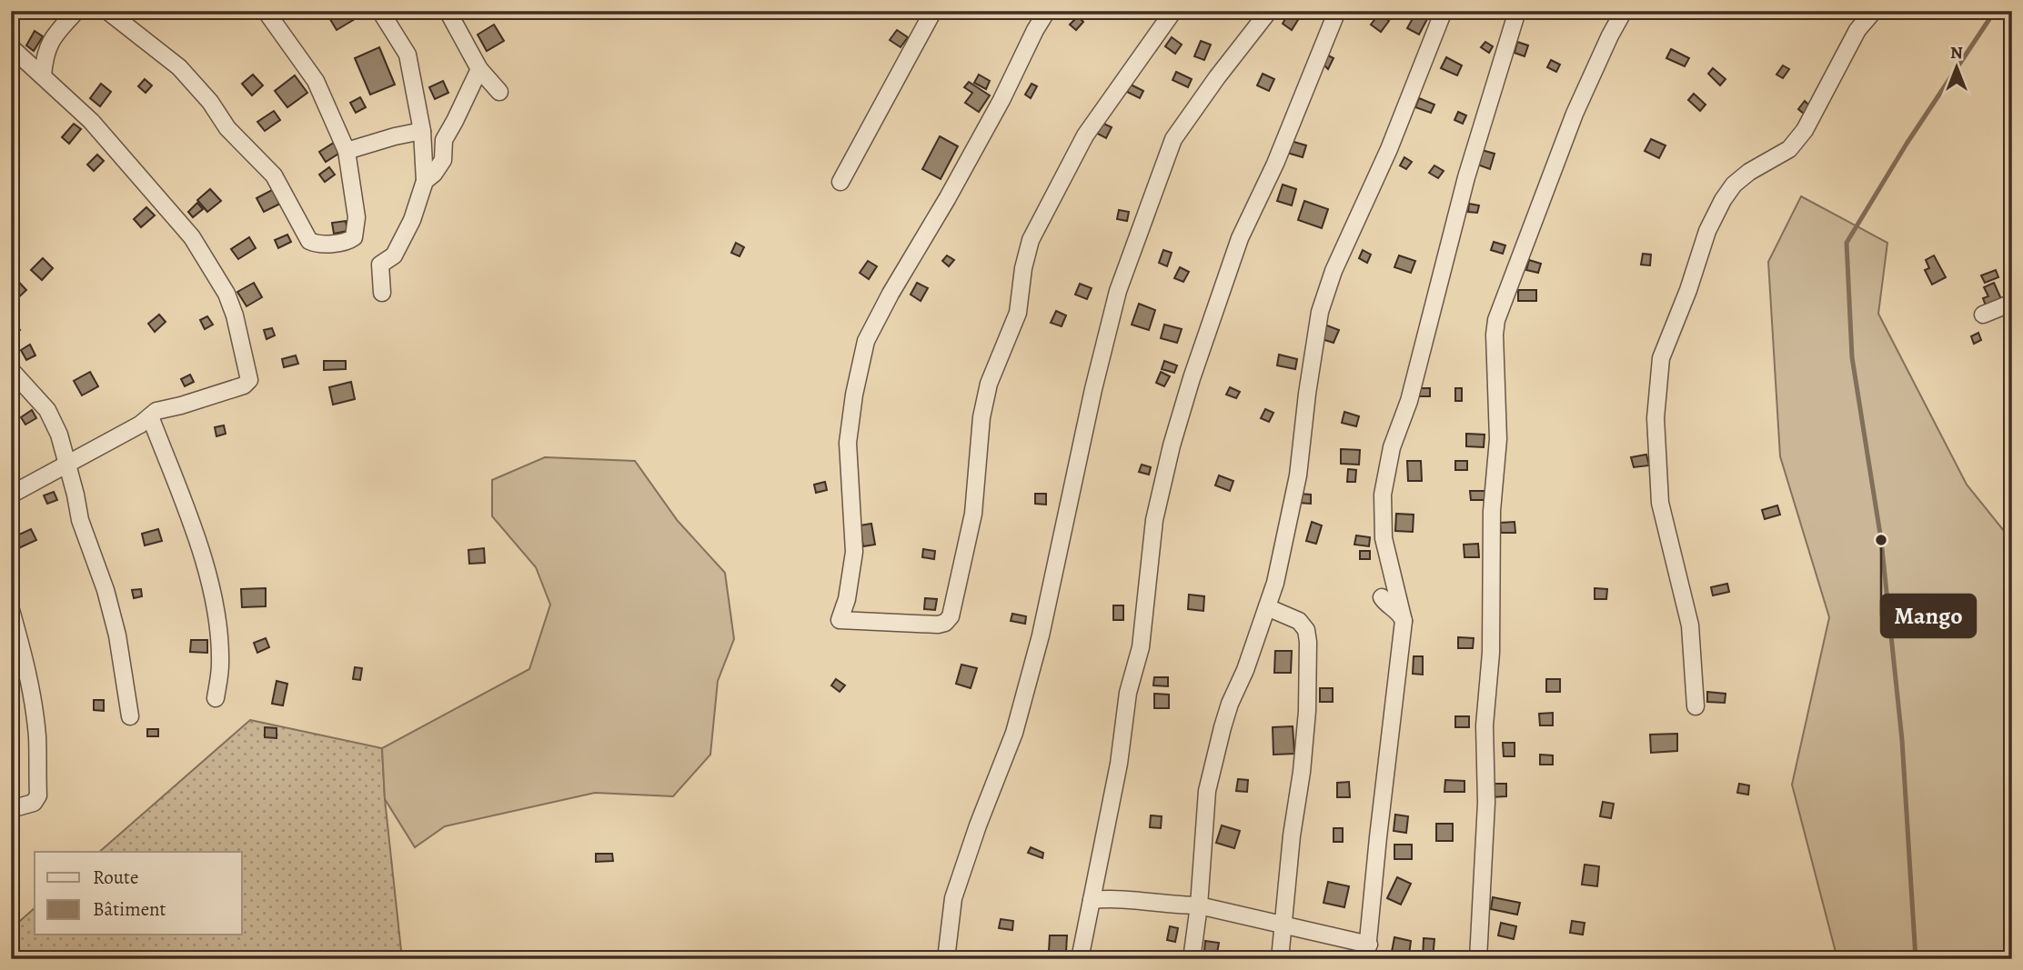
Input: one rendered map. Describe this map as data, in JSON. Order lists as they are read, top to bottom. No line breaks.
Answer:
{"places":["Mango"],"legend":["Route","Bâtiment"],"north":"top"}
